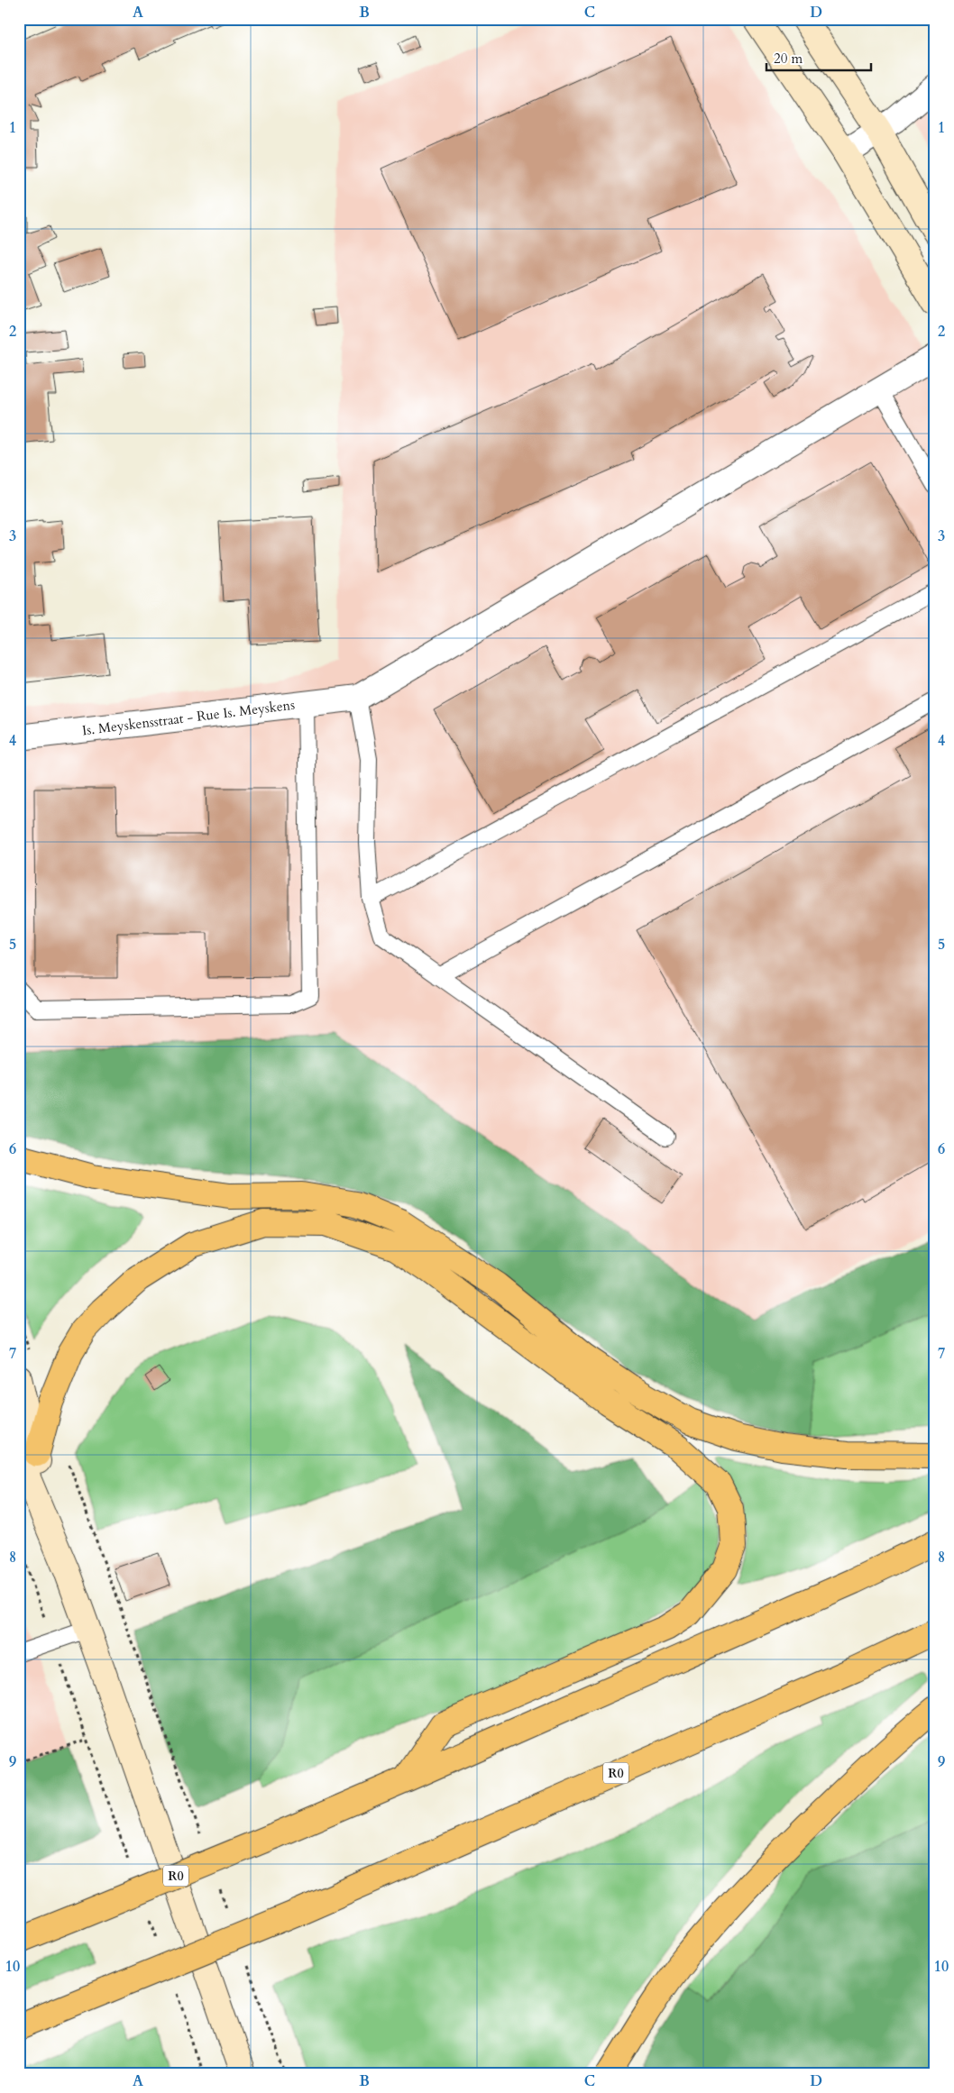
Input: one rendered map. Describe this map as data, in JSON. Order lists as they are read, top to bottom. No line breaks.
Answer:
{"streets":{"highway":["R0"],"street":["Is. Meyskensstraat - Rue Is. Meyskens"]},"scale_bar":"20 m","grid":{"columns":["A","B","C","D"],"rows":["1","2","3","4","5","6","7","8","9","10"]}}
